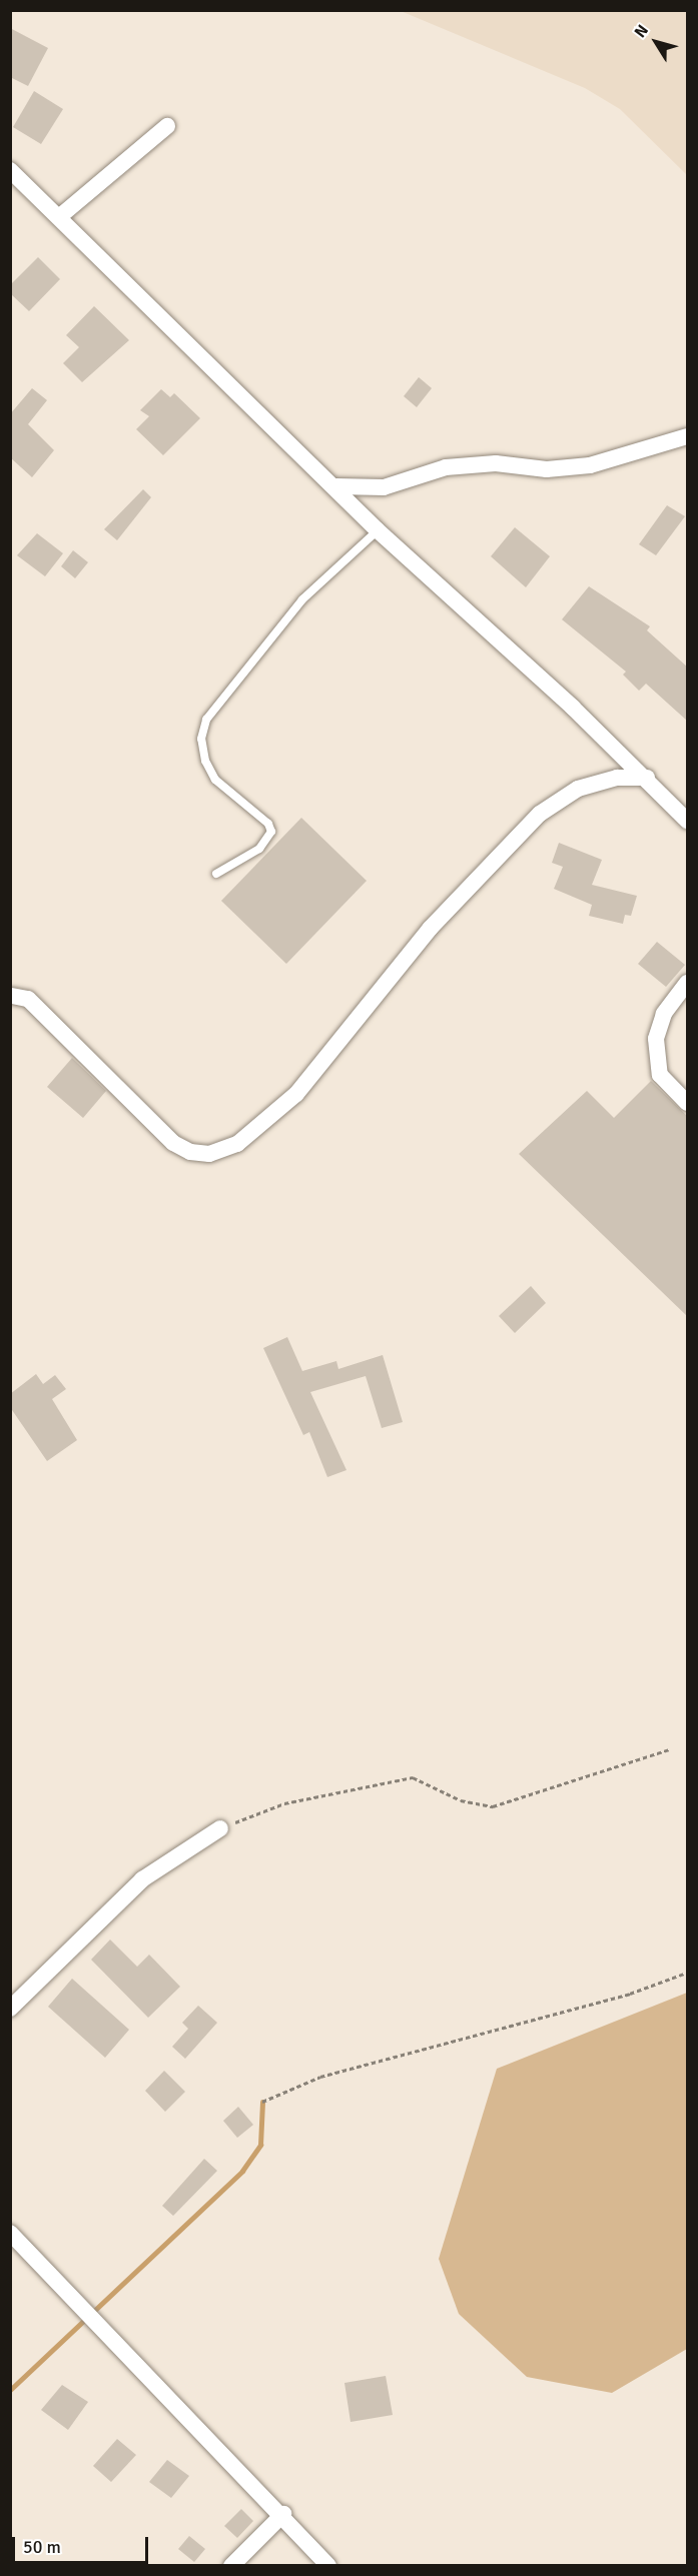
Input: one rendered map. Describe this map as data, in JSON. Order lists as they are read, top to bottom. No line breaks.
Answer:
{"scale_bar":"50 m","north":"top left"}
